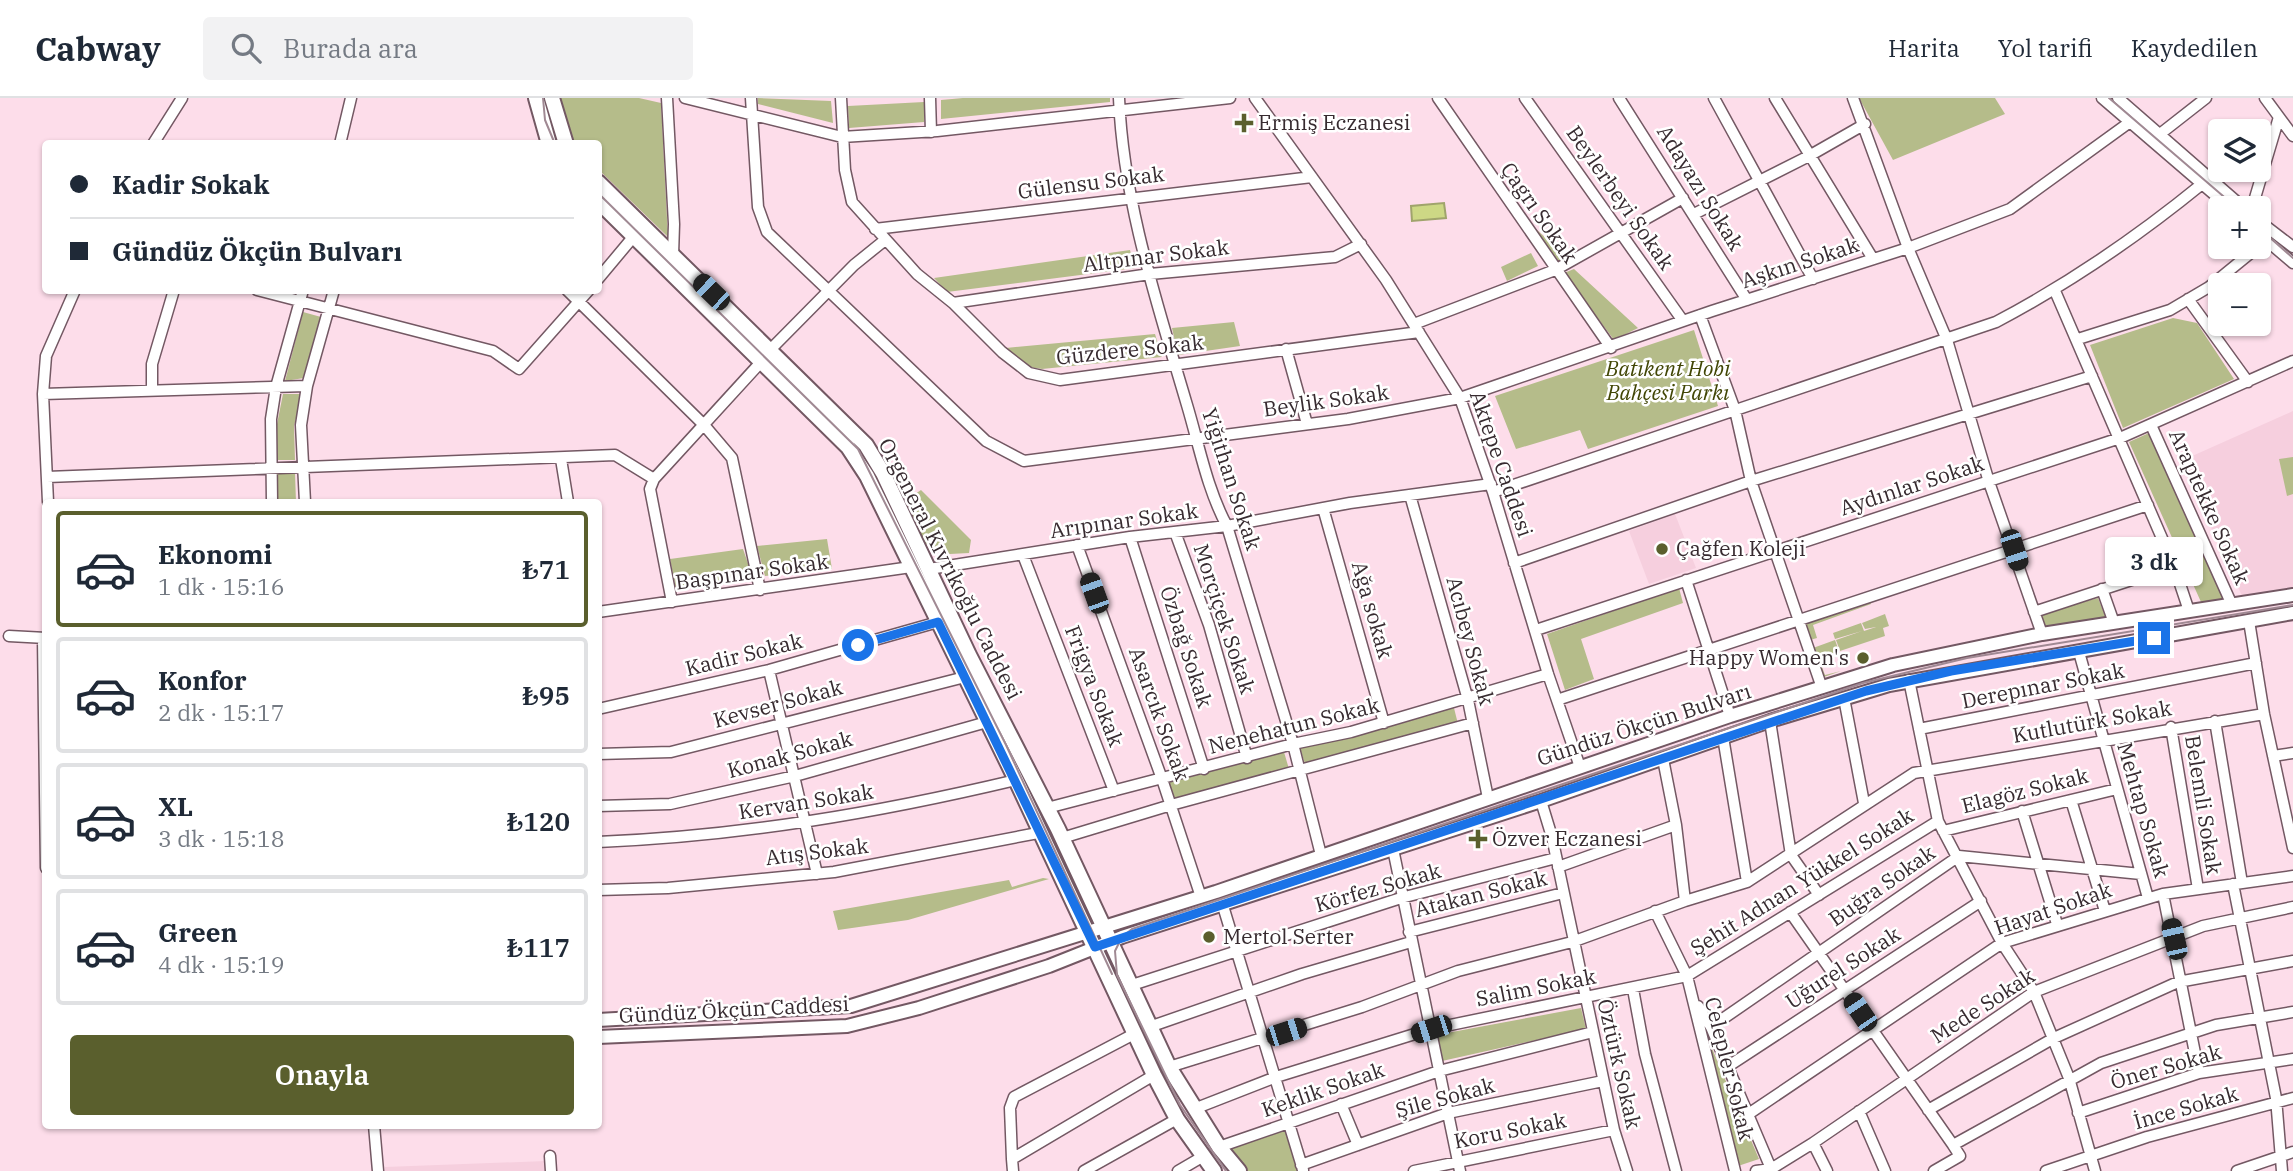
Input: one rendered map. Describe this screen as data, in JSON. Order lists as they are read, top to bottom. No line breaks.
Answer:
{"streets":{"main road":["Orgeneral Kıvrıkoğlu Caddesi"],"street":["Gülensu Sokak","Adayazı Sokak","Beylerbeyi Sokak","Çagrı Sokak","Altpınar Sokak","Aşkın Sokak","Güzdere Sokak","Beylik Sokak","Aktepe Caddesi","Yiğithan Sokak","Aydınlar Sokak","Araptekke Sokak","Arıpınar Sokak","Başpınar Sokak","Ağa sokak","Morçiçek Sokak","Acıbey Sokak","Özbağ Sokak","Kadir Sokak","Frigya Sokak","Derepınar Sokak","Kevser Sokak","Asarcık Sokak","Kutlutürk Sokak","Gündüz Ökçün Bulvarı","Nenehatun Sokak","Konak Sokak","Elagöz Sokak","Kervan Sokak","Belemli Sokak","Mehtap Sokak","Atış Sokak","Şehit Adnan Yükkel Sokak","Buğra Sokak","Körfez Sokak","Atakan Sokak","Hayat Sokak","Uğurel Sokak","Salim Sokak","Mede Sokak","Gündüz Ökçün Caddesi","Öztürk Sokak","Öner Sokak","Celepler Sokak","Keklik Sokak","Şile Sokak","İnce Sokak","Koru Sokak"]},"crossings":[["Gülensu Sokak","Güzdere Sokak"],["Gülensu Sokak","Aktepe Caddesi"],["Gülensu Sokak","Yiğithan Sokak"],["Adayazı Sokak","Aşkın Sokak"],["Adayazı Sokak","Güzdere Sokak"],["Beylerbeyi Sokak","Aşkın Sokak"],["Beylerbeyi Sokak","Güzdere Sokak"],["Çagrı Sokak","Aşkın Sokak"],["Çagrı Sokak","Güzdere Sokak"],["Altpınar Sokak","Güzdere Sokak"],["Altpınar Sokak","Aktepe Caddesi"],["Altpınar Sokak","Yiğithan Sokak"],["Aşkın Sokak","Beylik Sokak"],["Aşkın Sokak","Aktepe Caddesi"],["Güzdere Sokak","Aktepe Caddesi"],["Güzdere Sokak","Yiğithan Sokak"],["Beylik Sokak","Aktepe Caddesi"],["Beylik Sokak","Yiğithan Sokak"],["Aktepe Caddesi","Aydınlar Sokak"],["Aktepe Caddesi","Arıpınar Sokak"],["Aktepe Caddesi","Gündüz Ökçün Bulvarı"],["Aktepe Caddesi","Nenehatun Sokak"],["Yiğithan Sokak","Arıpınar Sokak"],["Yiğithan Sokak","Gündüz Ökçün Bulvarı"],["Yiğithan Sokak","Nenehatun Sokak"],["Aydınlar Sokak","Araptekke Sokak"],["Araptekke Sokak","Gündüz Ökçün Bulvarı"],["Arıpınar Sokak","Orgeneral Kıvrıkoğlu Caddesi"],["Arıpınar Sokak","Ağa sokak"],["Arıpınar Sokak","Morçiçek Sokak"],["Arıpınar Sokak","Acıbey Sokak"],["Arıpınar Sokak","Özbağ Sokak"],["Arıpınar Sokak","Frigya Sokak"],["Arıpınar Sokak","Asarcık Sokak"],["Orgeneral Kıvrıkoğlu Caddesi","Kutlutürk Sokak"],["Orgeneral Kıvrıkoğlu Caddesi","Gündüz Ökçün Bulvarı"],["Orgeneral Kıvrıkoğlu Caddesi","Nenehatun Sokak"],["Orgeneral Kıvrıkoğlu Caddesi","Körfez Sokak"],["Orgeneral Kıvrıkoğlu Caddesi","Atakan Sokak"],["Orgeneral Kıvrıkoğlu Caddesi","Salim Sokak"],["Orgeneral Kıvrıkoğlu Caddesi","Gündüz Ökçün Caddesi"],["Orgeneral Kıvrıkoğlu Caddesi","Keklik Sokak"],["Ağa sokak","Nenehatun Sokak"],["Morçiçek Sokak","Nenehatun Sokak"],["Acıbey Sokak","Gündüz Ökçün Bulvarı"],["Acıbey Sokak","Nenehatun Sokak"],["Özbağ Sokak","Nenehatun Sokak"],["Frigya Sokak","Nenehatun Sokak"],["Derepınar Sokak","Mehtap Sokak"],["Asarcık Sokak","Gündüz Ökçün Bulvarı"],["Asarcık Sokak","Nenehatun Sokak"],["Kutlutürk Sokak","Belemli Sokak"],["Kutlutürk Sokak","Mehtap Sokak"],["Kutlutürk Sokak","Öztürk Sokak"],["Kutlutürk Sokak","Celepler Sokak"],["Gündüz Ökçün Bulvarı","Mehtap Sokak"],["Gündüz Ökçün Bulvarı","Gündüz Ökçün Caddesi"],["Gündüz Ökçün Bulvarı","Öztürk Sokak"],["Elagöz Sokak","Mehtap Sokak"],["Elagöz Sokak","Şehit Adnan Yükkel Sokak"],["Belemli Sokak","Hayat Sokak"],["Mehtap Sokak","Buğra Sokak"],["Mehtap Sokak","Hayat Sokak"],["Şehit Adnan Yükkel Sokak","Salim Sokak"],["Şehit Adnan Yükkel Sokak","Celepler Sokak"],["Körfez Sokak","Öztürk Sokak"],["Atakan Sokak","Öztürk Sokak"],["Salim Sokak","Öztürk Sokak"],["Salim Sokak","Celepler Sokak"],["Öztürk Sokak","Keklik Sokak"],["Öztürk Sokak","Şile Sokak"],["Öztürk Sokak","Koru Sokak"]],"parks":["Batıkent Hobi Bahçesi Parkı"],"places":{"health":["Ermiş Eczanesi","Özver Eczanesi"],"other":["Çağfen Koleji","Happy Women's","Mertol Serter"]},"page":{"header":"Cabway","search":"Burada ara","nav":["Harita","Yol tarifi","Kaydedilen"],"map_buttons":["+","−"],"banner":["Kadir Sokak","Gündüz Ökçün Bulvarı"],"list":[{"name":"Ekonomi","note":"1 dk · 15:16","value":"₺71"},{"name":"Konfor","note":"2 dk · 15:17","value":"₺95"},{"name":"XL","note":"3 dk · 15:18","value":"₺120"},{"name":"Green","note":"4 dk · 15:19","value":"₺117"}],"bubble":"3 dk","buttons":"Onayla"}}
